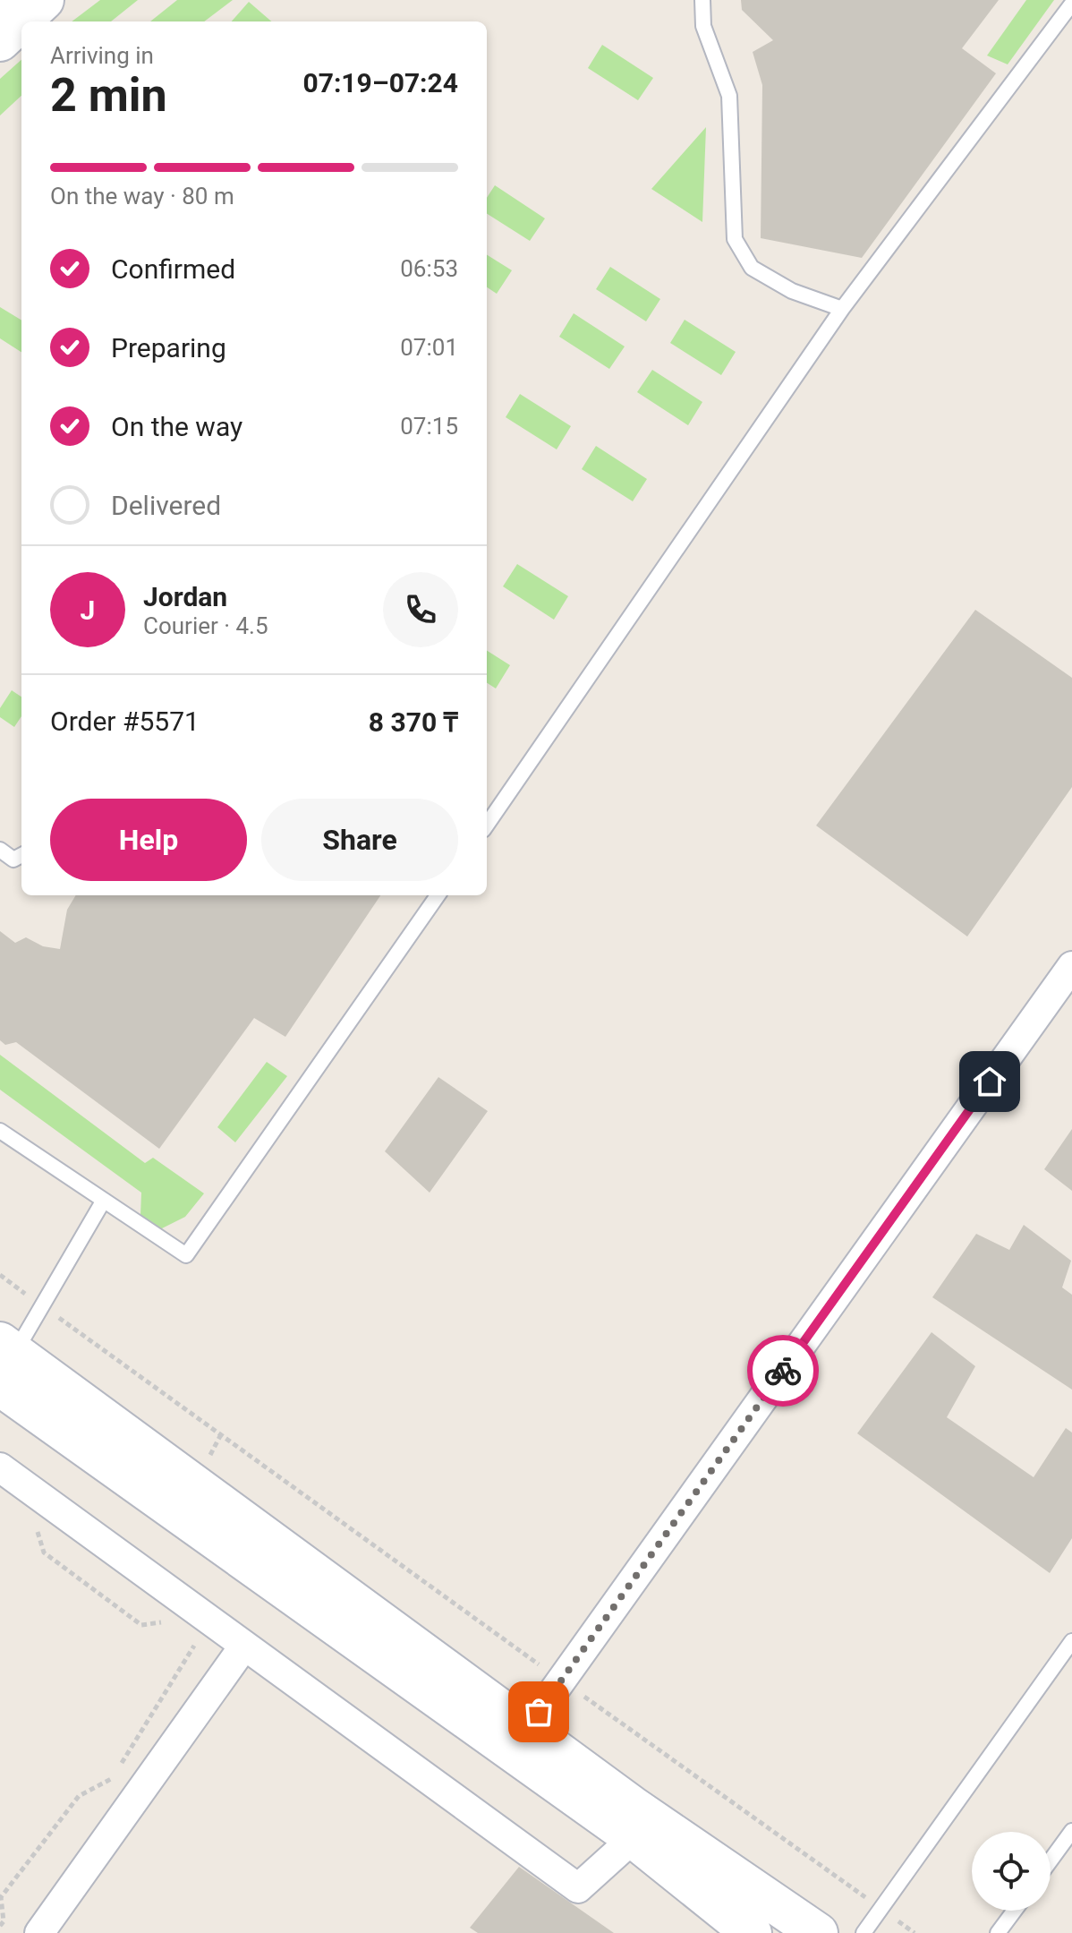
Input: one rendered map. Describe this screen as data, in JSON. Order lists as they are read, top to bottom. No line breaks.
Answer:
{"page":{"heading":["2 min","Arriving in","07:19–07:24"],"panel":["Jordan","Courier · 4.5","Order #5571","8 370 ₸"],"bar":"On the way · 80 m","list":[["Confirmed","06:53"],["Preparing","07:01"],["On the way","07:15"],"Delivered"],"round":"J","buttons":["Help","Share"]}}
